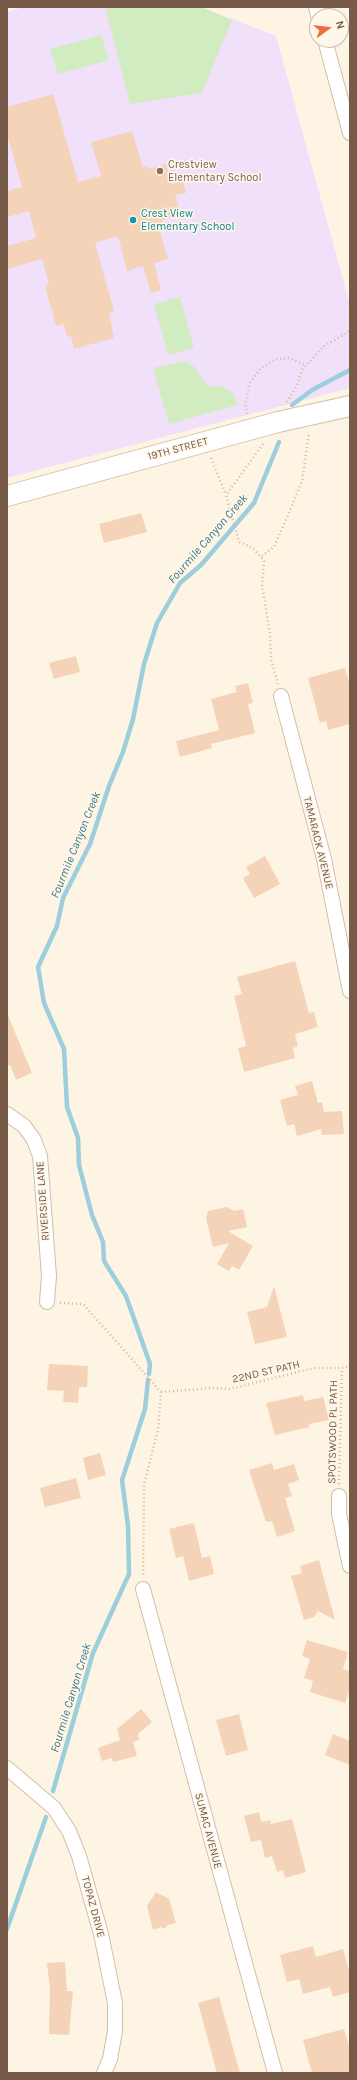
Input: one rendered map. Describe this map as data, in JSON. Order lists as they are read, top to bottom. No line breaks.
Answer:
{"streets":{"street":["19TH STREET","TAMARACK AVENUE","RIVERSIDE LANE","SUMAC AVENUE","TOPAZ DRIVE"],"path":["22ND ST PATH","SPOTSWOOD PL PATH"]},"crossings":[["22ND ST PATH","SPOTSWOOD PL PATH"]],"water":["Fourmile Canyon Creek"],"places":["Crestview Elementary School","Crest View Elementary School"],"north":"right"}
